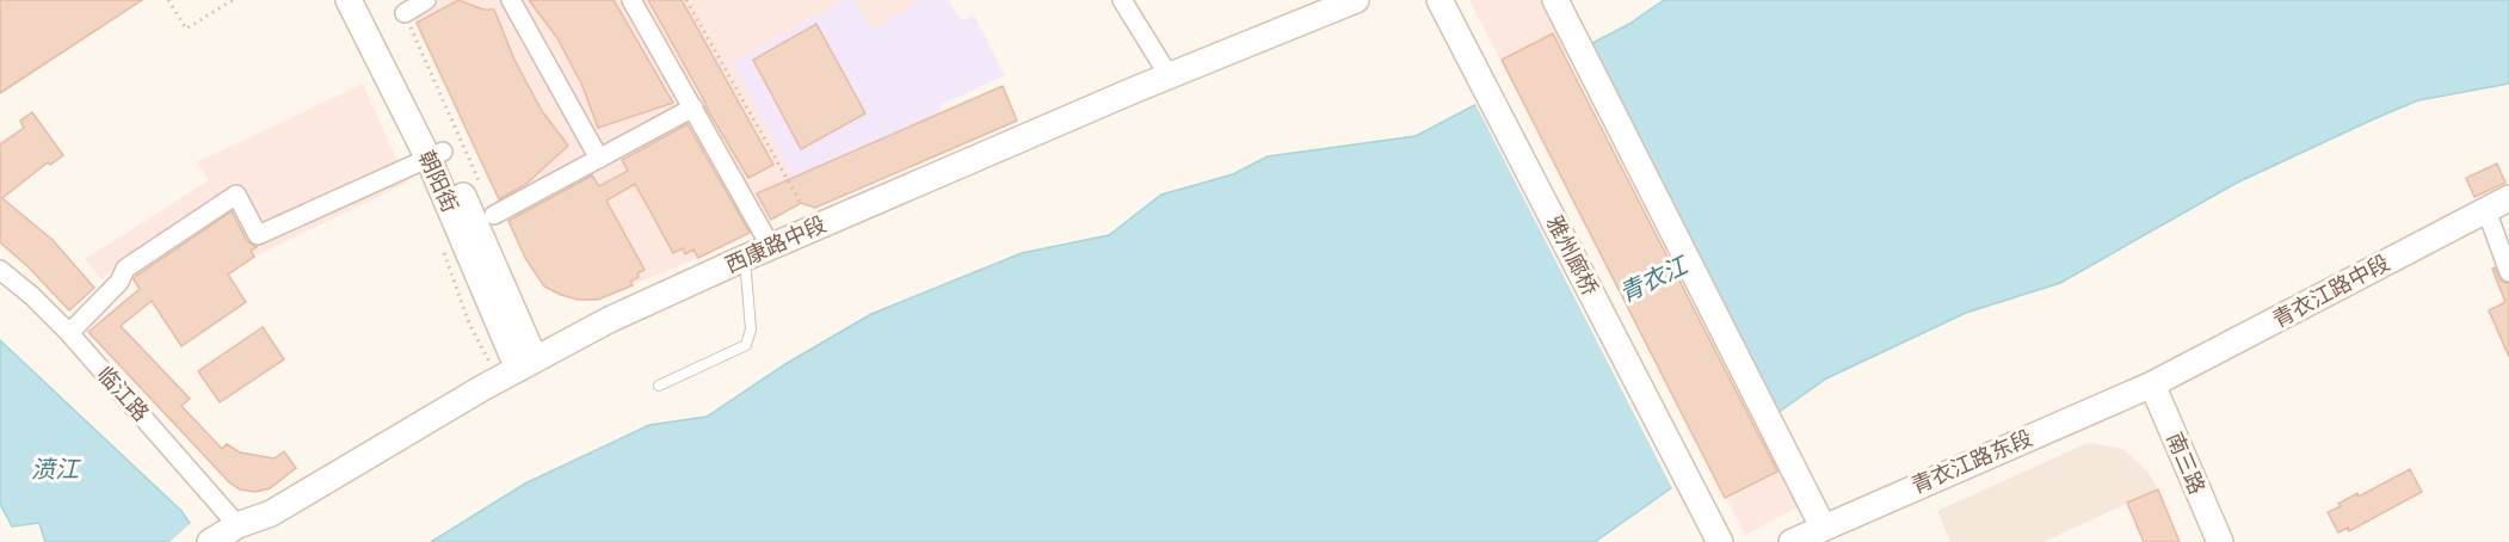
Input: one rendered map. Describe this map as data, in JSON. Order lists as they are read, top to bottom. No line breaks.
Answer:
{"streets":{"main road":["朝阳街","西康路中段","雅州廊桥","青衣江路中段","青衣江路东段","南三路"],"street":["临江路"]},"crossings":[["朝阳街","西康路中段"],["西康路中段","临江路"],["青衣江路中段","青衣江路东段"],["青衣江路中段","南三路"],["青衣江路东段","南三路"]],"water":["青衣江","𣸣江"]}
